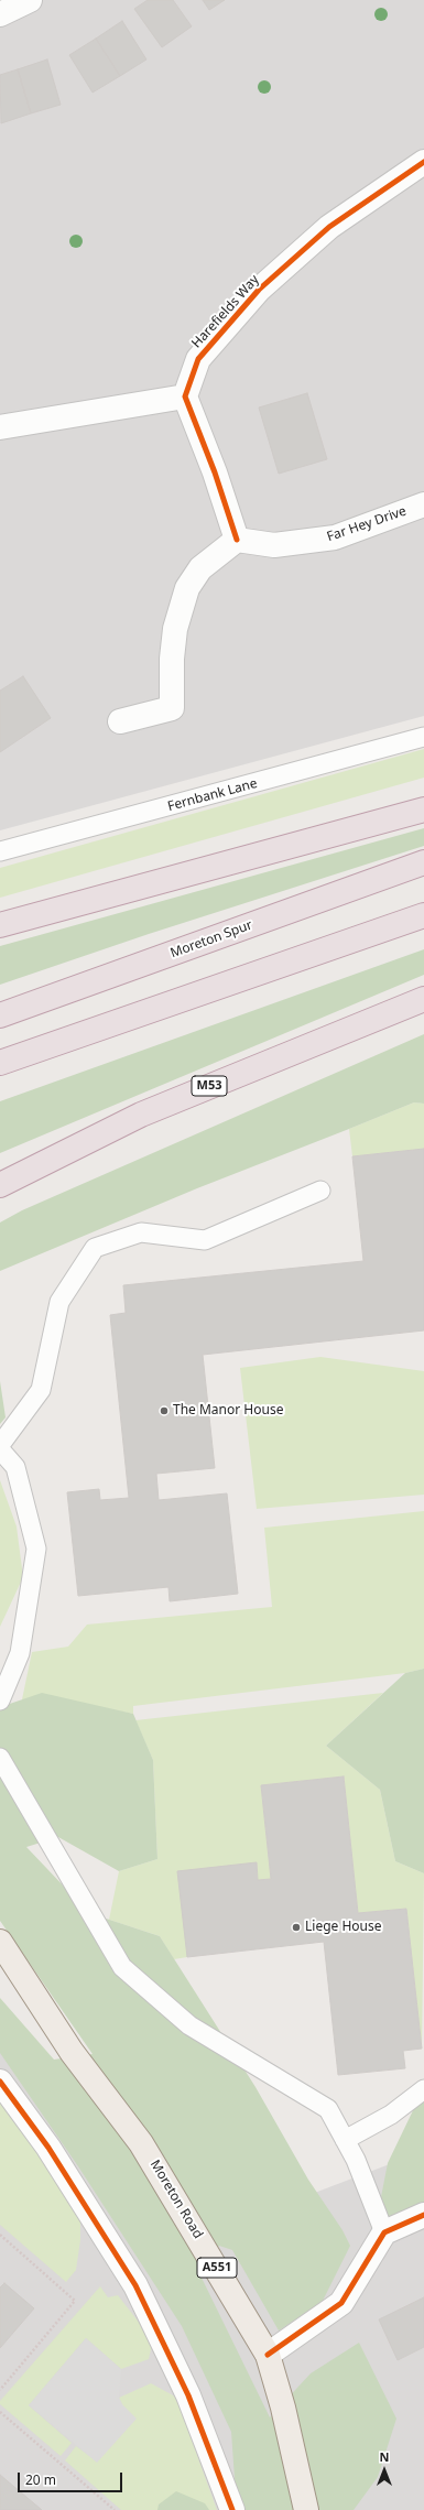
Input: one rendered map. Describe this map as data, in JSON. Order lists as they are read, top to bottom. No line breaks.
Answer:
{"streets":{"highway":["Moreton Spur","M53"],"main road":["Moreton Road","A551"],"street":["Harefields Way","Far Hey Drive"],"lane":["Fernbank Lane"]},"places":["The Manor House","Liege House"],"scale_bar":"20 m","north":"top"}
